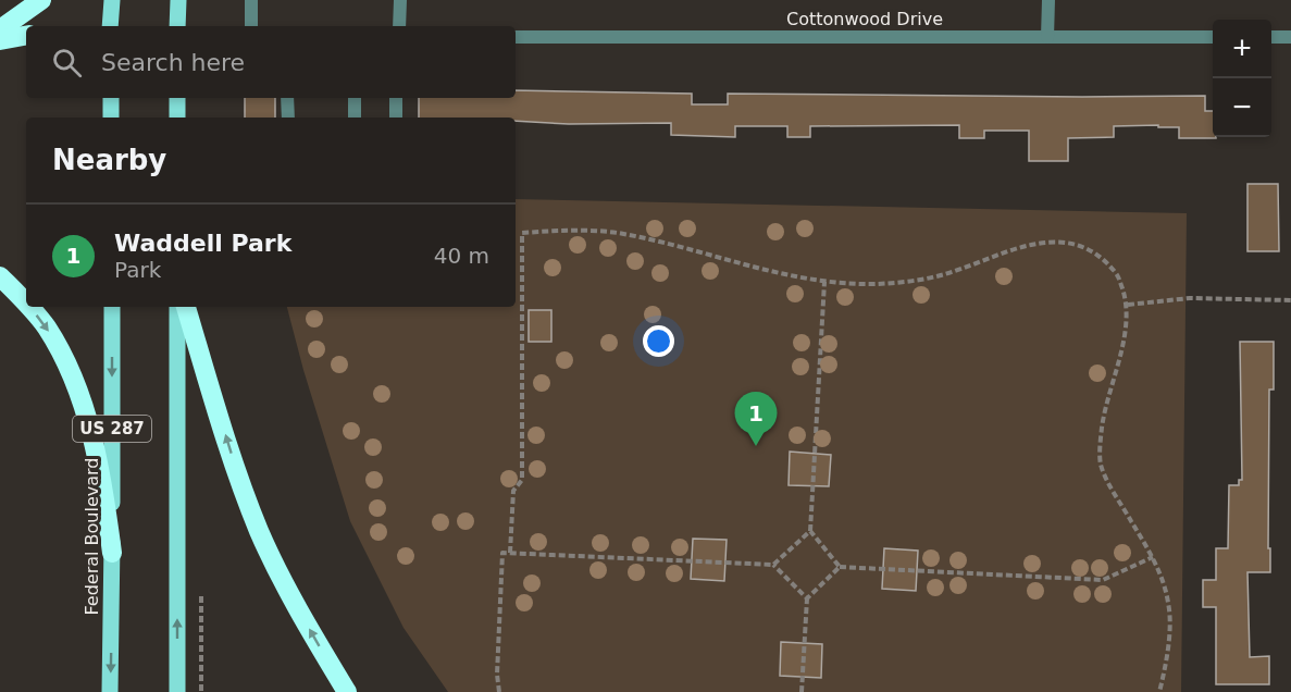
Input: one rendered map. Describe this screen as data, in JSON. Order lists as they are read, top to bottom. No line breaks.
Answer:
{"streets":{"main road":["US 287","Federal Boulevard"],"street":["Cottonwood Drive"]},"page":{"map_buttons":["+","−"],"search":"Search here","heading":"Nearby","list":[{"mark":"1","name":"Waddell Park","note":"Park","value":"40 m"}],"pins":"1"}}
